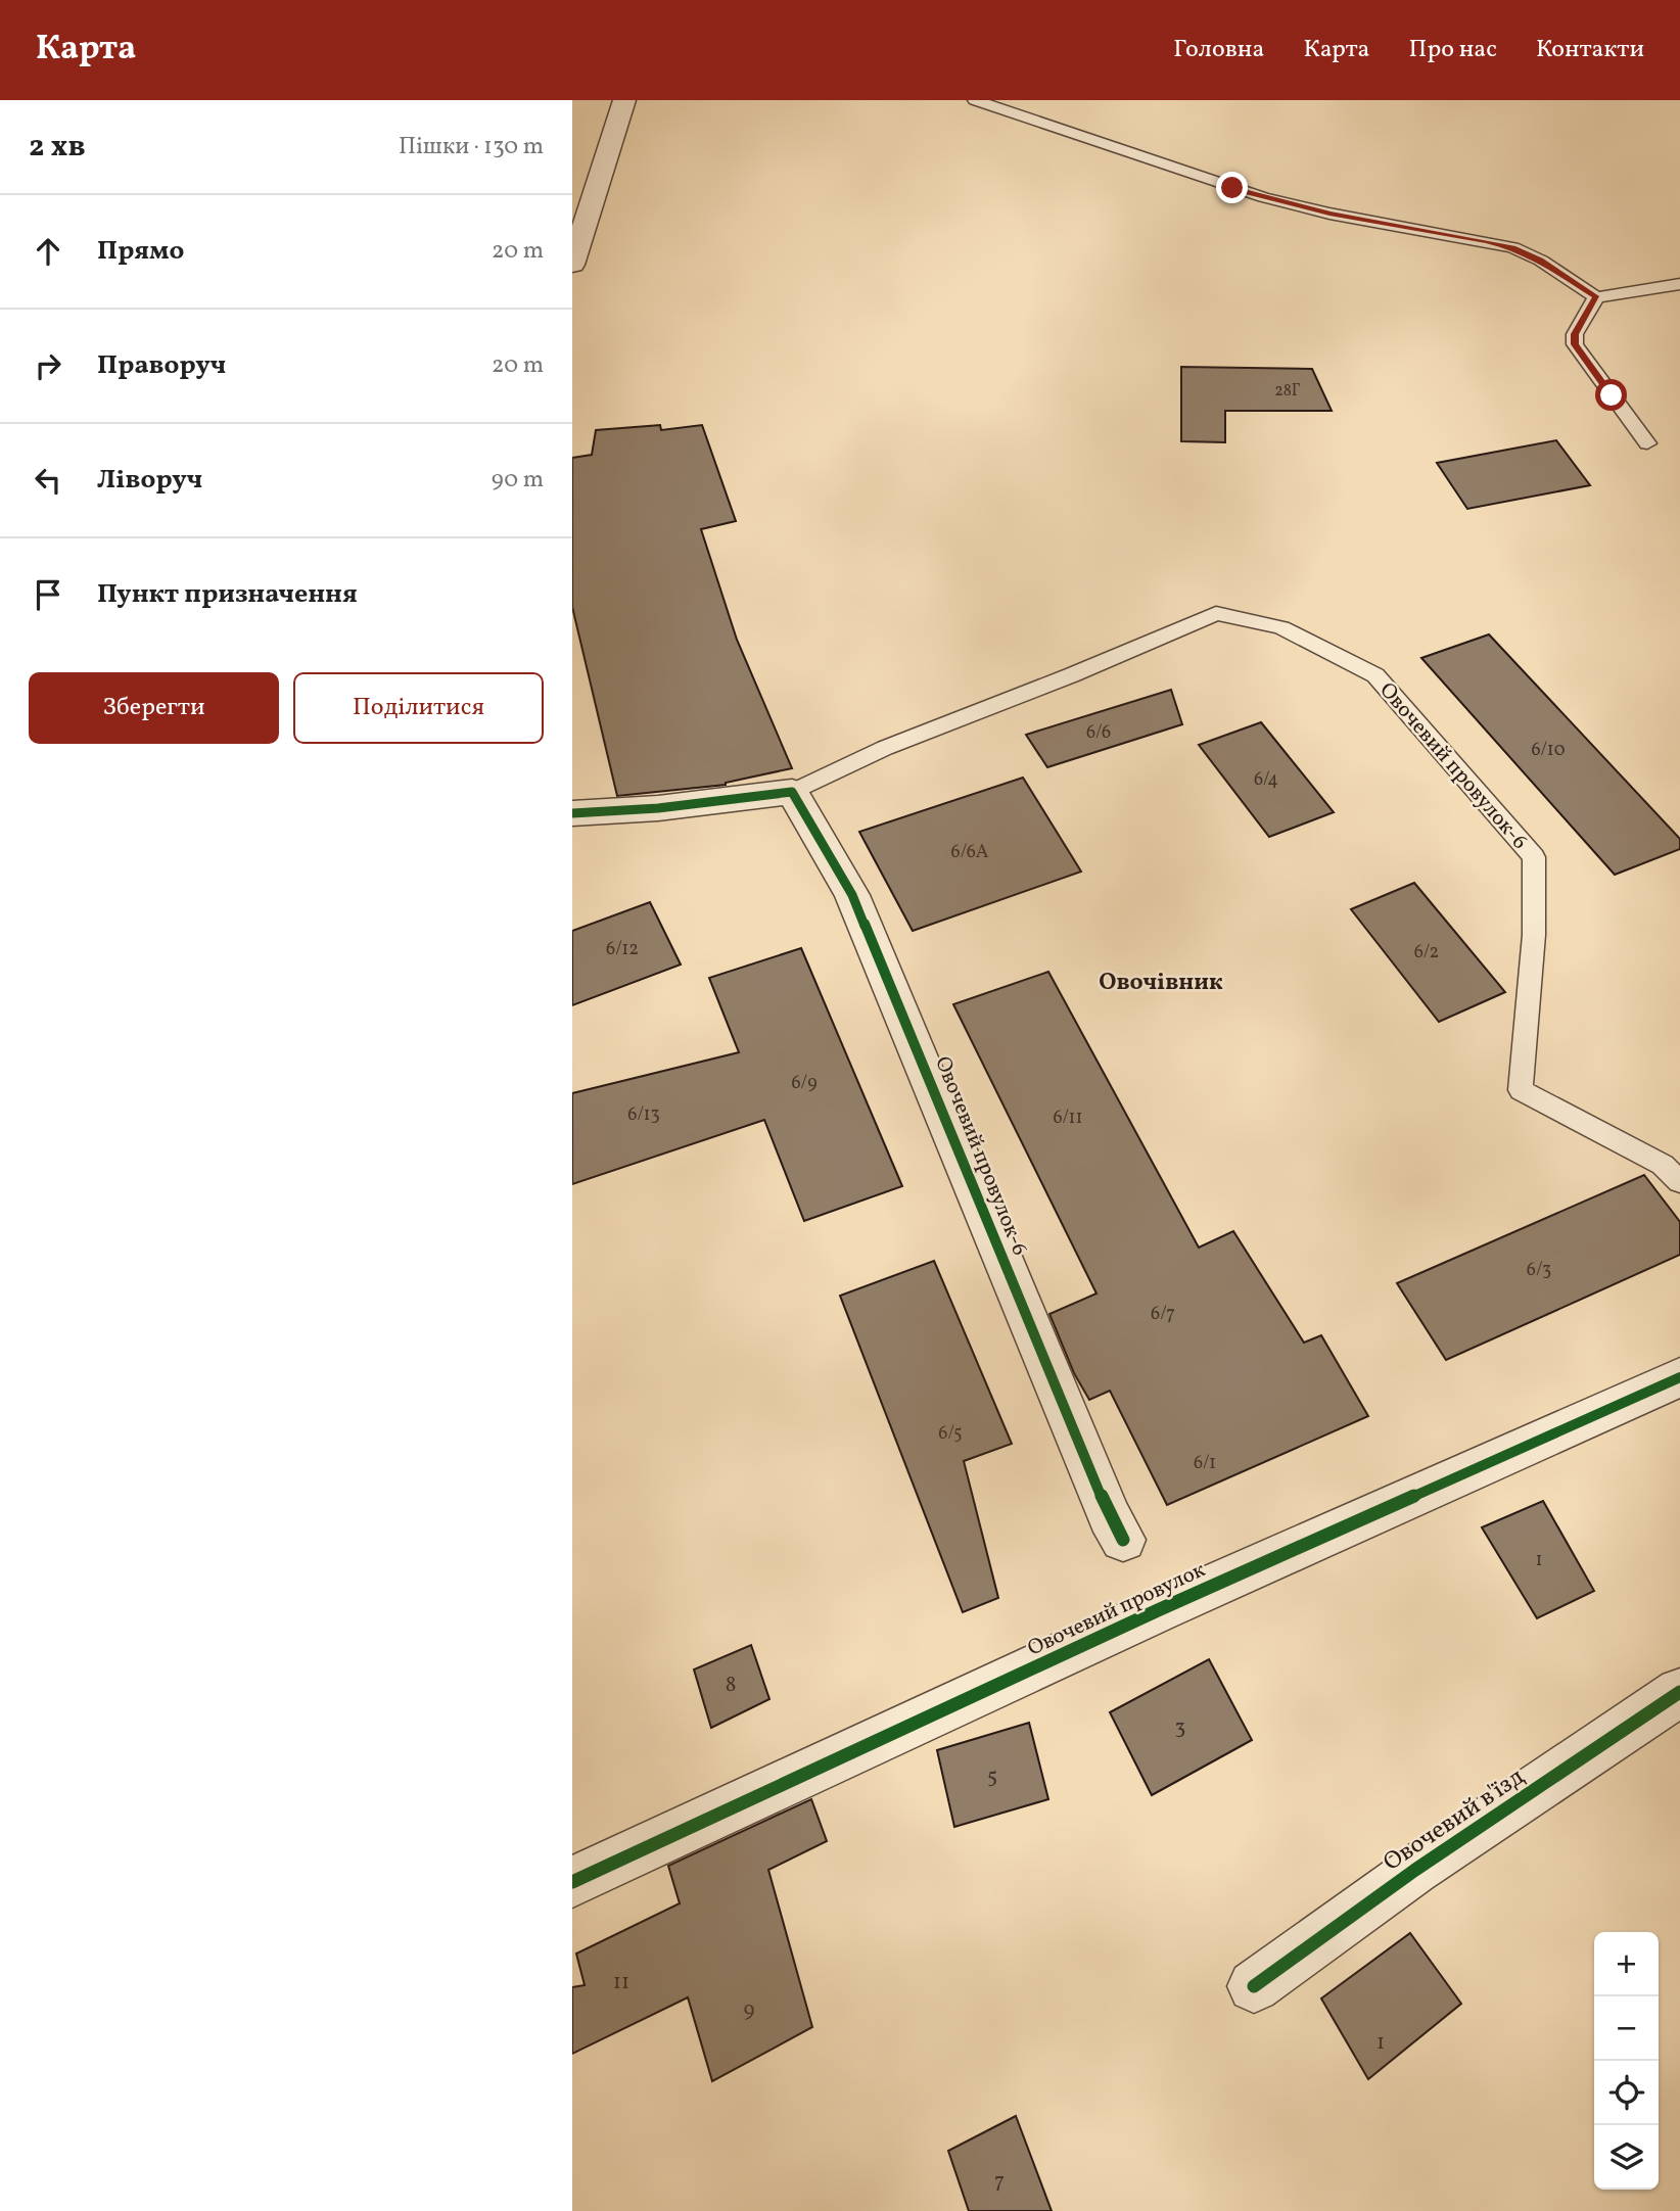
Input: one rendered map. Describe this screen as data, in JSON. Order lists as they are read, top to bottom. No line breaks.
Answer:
{"streets":{"street":["Овочевий провулок-6","Овочевий провулок","Овочевий в'їзд"]},"districts":["Овочівник"],"house_numbers":["28Г","6/6","6/10","6/4","6/6А","6/12","6/2","6/9","6/13","6/11","6/3","6/7","6/5","6/1","1","8","3","5","11","9","1","7"],"page":{"header":"Карта","nav":["Головна","Карта","Про нас","Контакти"],"heading":["2 хв","Пішки · 130 m"],"list":[["Прямо","20 m"],["Праворуч","20 m"],["Ліворуч","90 m"],"Пункт призначення"],"buttons":["Зберегти","Поділитися"],"map_buttons":["+","−"]}}
